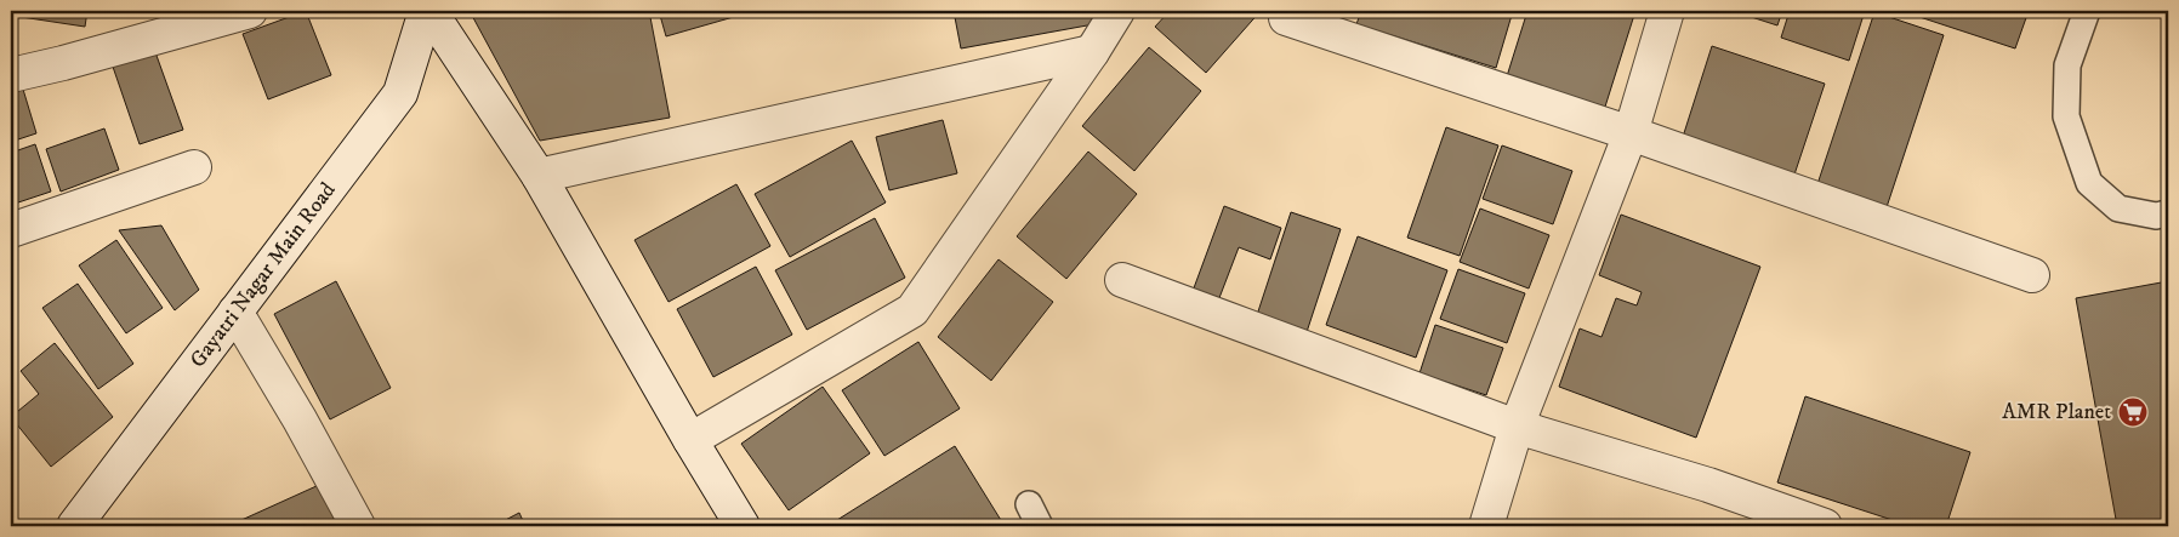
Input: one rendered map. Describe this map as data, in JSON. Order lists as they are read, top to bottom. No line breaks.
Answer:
{"streets":{"street":["Gayatri Nagar Main Road"]},"places":{"supermarket":["AMR Planet"]}}
